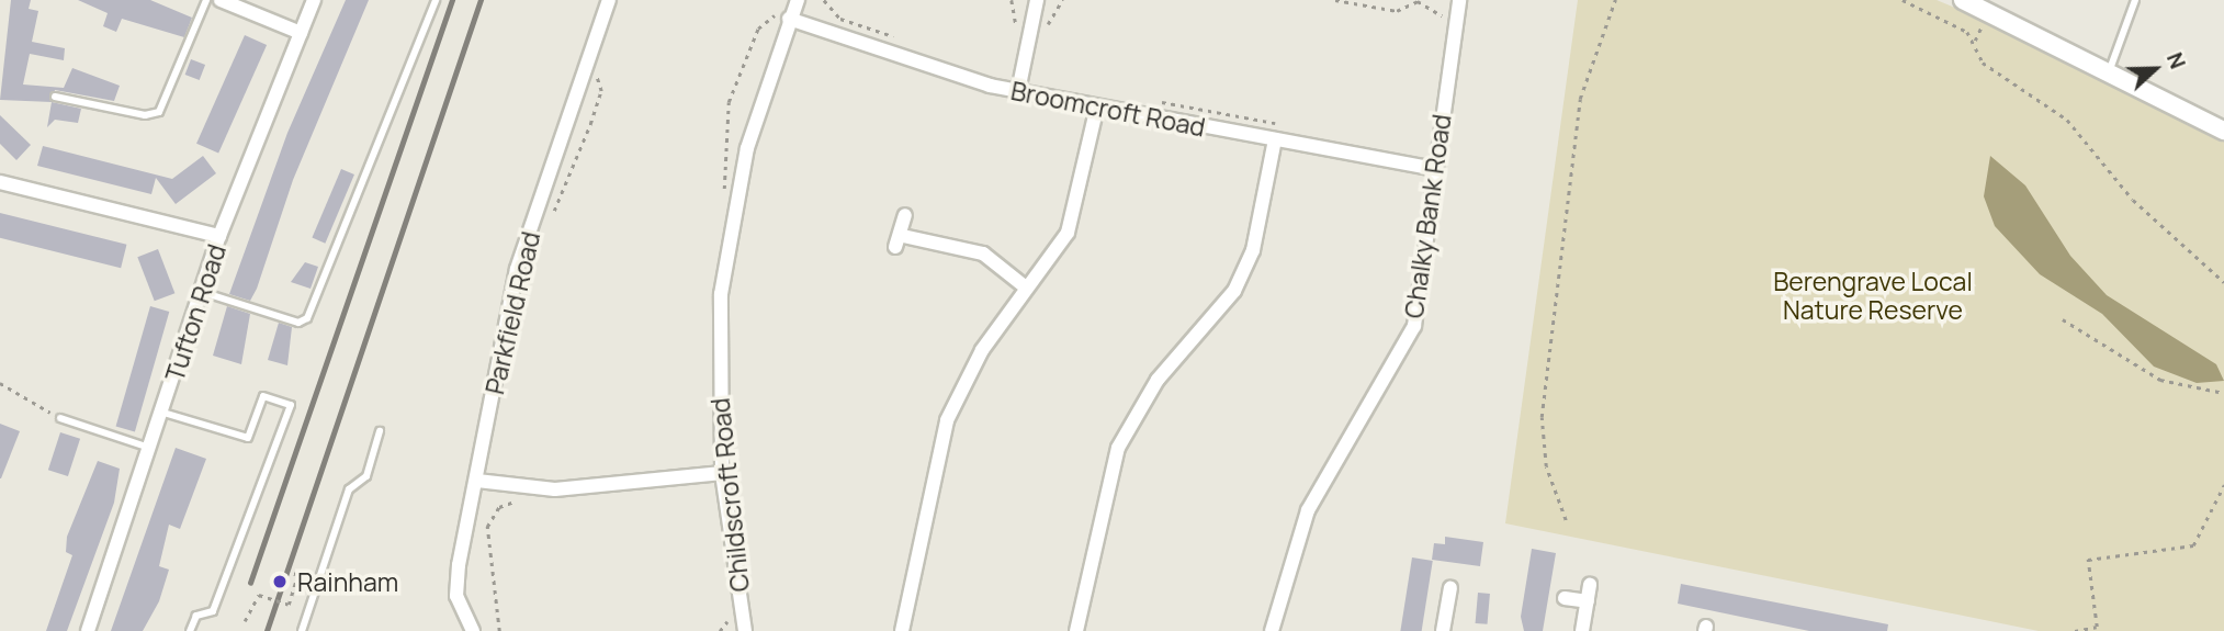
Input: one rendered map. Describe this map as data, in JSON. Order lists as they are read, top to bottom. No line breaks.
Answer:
{"streets":{"street":["Broomcroft Road","Chalky Bank Road","Tufton Road","Parkfield Road","Childscroft Road"]},"crossings":[["Broomcroft Road","Chalky Bank Road"],["Broomcroft Road","Childscroft Road"]],"parks":["Berengrave Local Nature Reserve"],"places":["Rainham"],"north":"right"}
